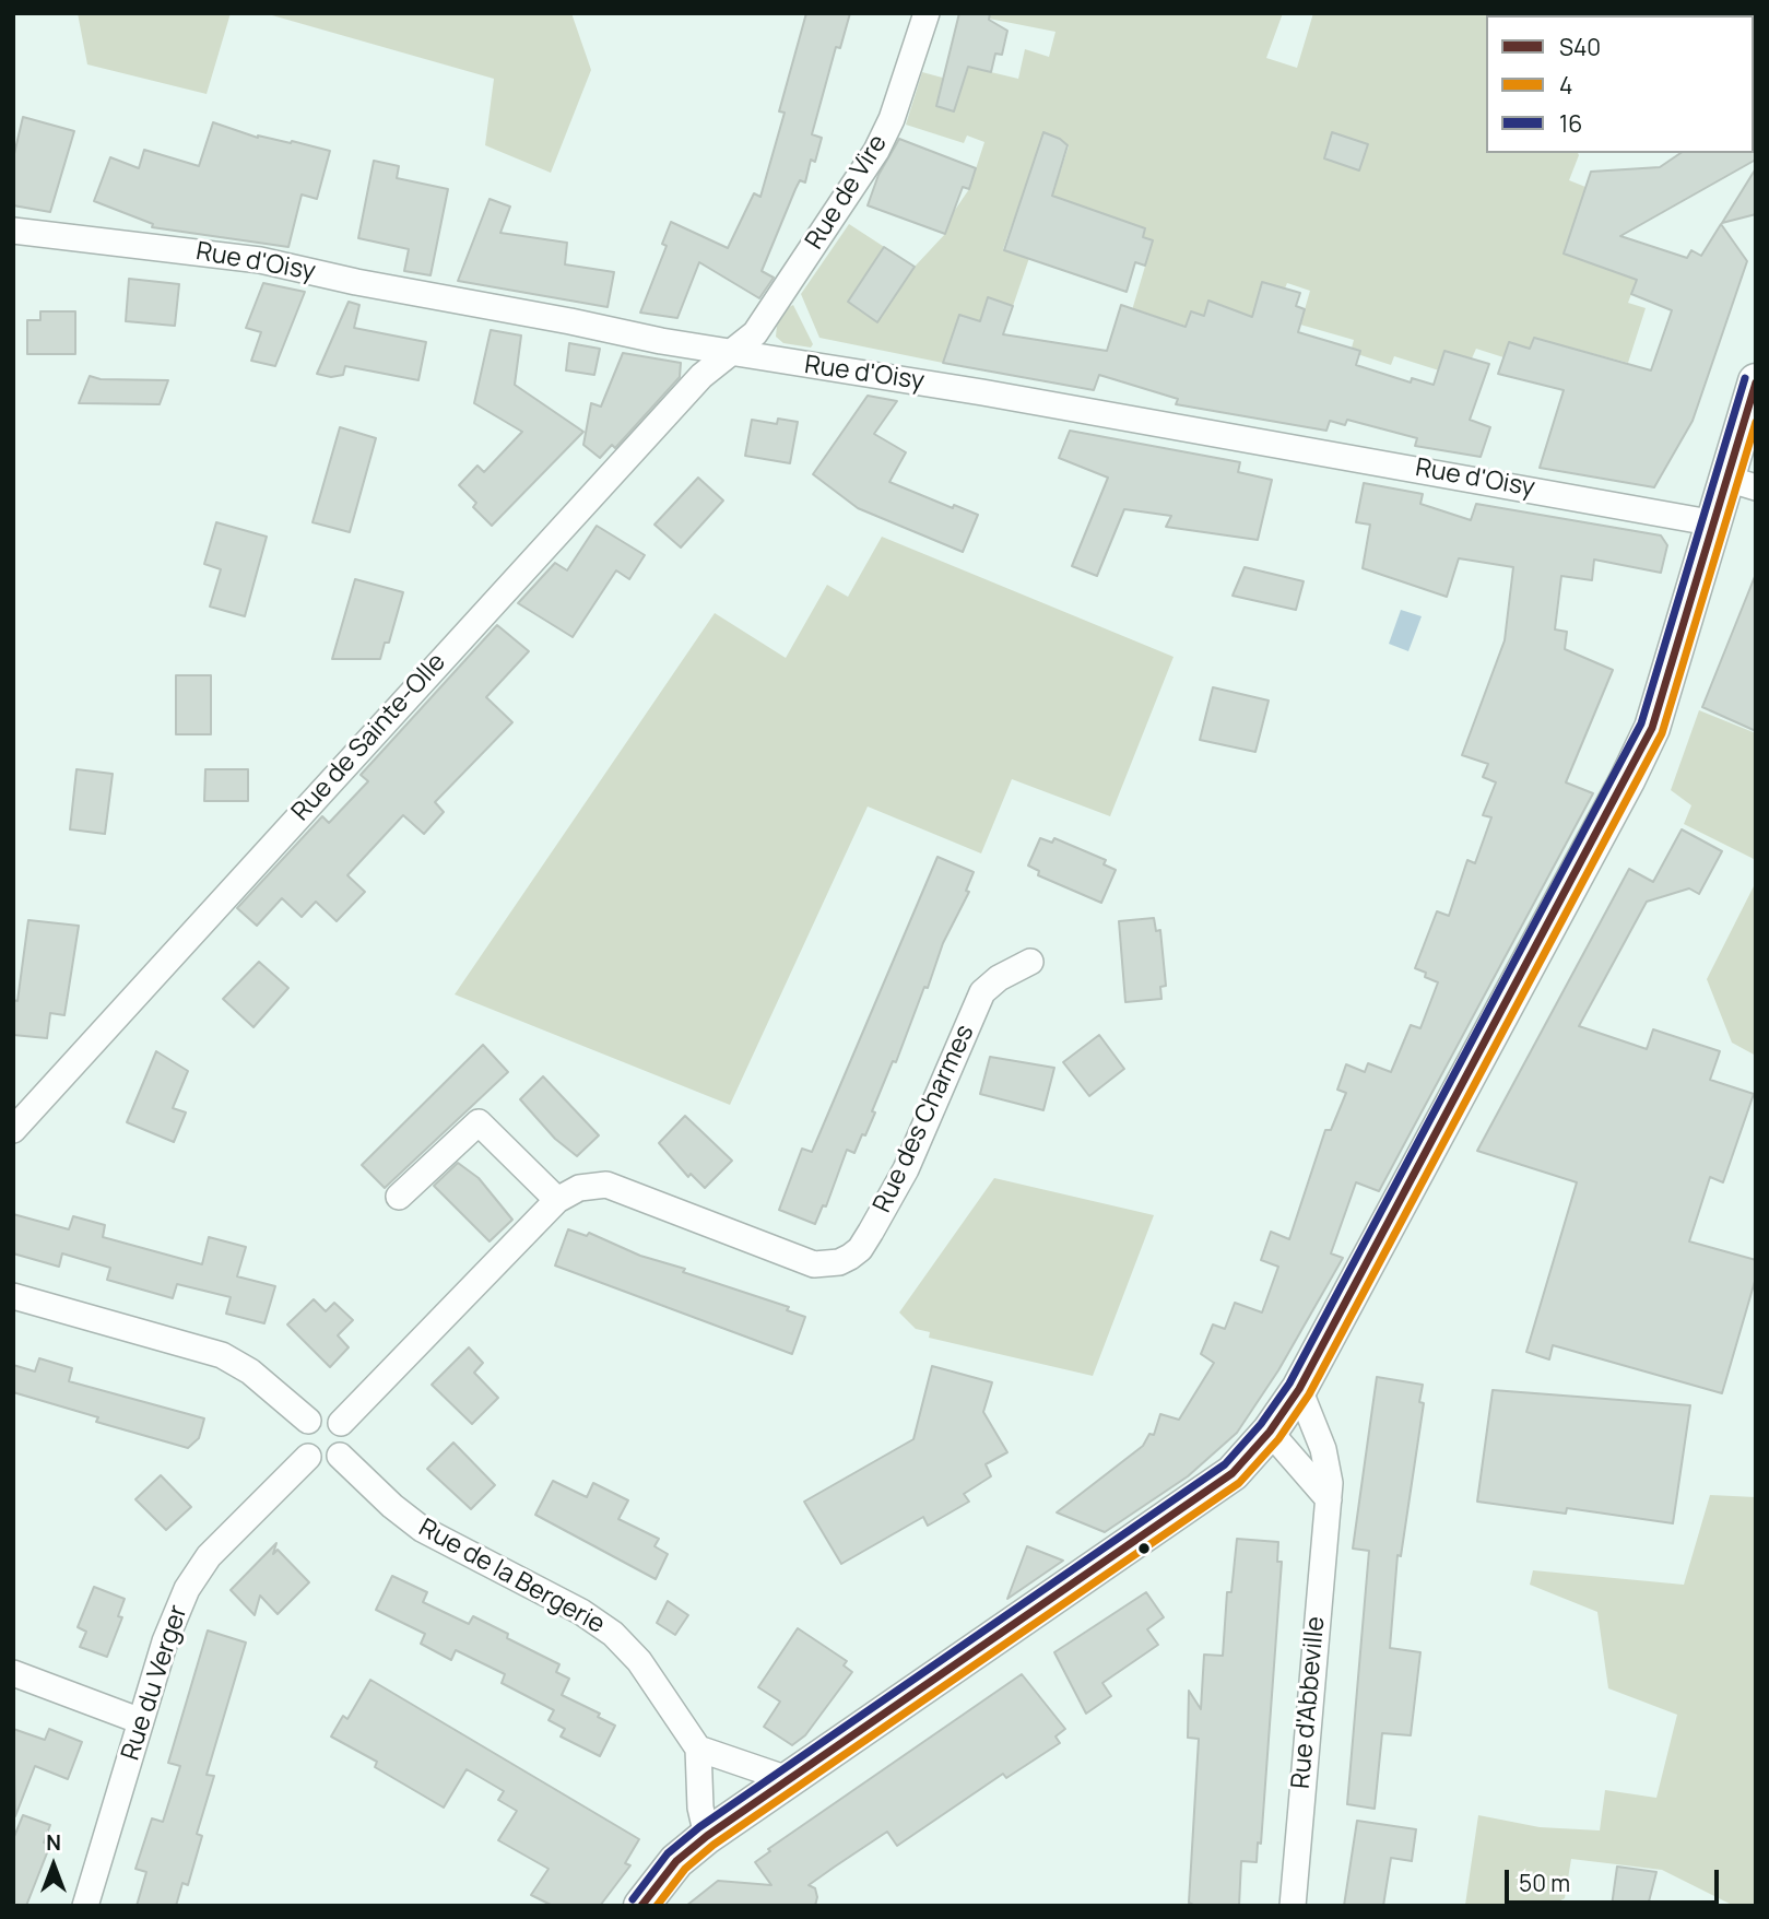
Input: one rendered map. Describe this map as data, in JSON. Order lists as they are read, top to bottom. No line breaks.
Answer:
{"streets":{"street":["Rue de Vire","Rue d'Oisy","Rue de Sainte-Olle","Rue des Charmes","Rue de la Bergerie","Rue du Verger","Rue d'Abbeville"]},"crossings":[["Rue de Vire","Rue d'Oisy"],["Rue de Vire","Rue de Sainte-Olle"],["Rue d'Oisy","Rue de Sainte-Olle"],["Rue des Charmes","Rue de la Bergerie"],["Rue des Charmes","Rue du Verger"],["Rue de la Bergerie","Rue du Verger"]],"lines":["transit line 16","transit line S40","transit line 4"],"legend":["S40","4","16"],"scale_bar":"50 m","north":"top"}
